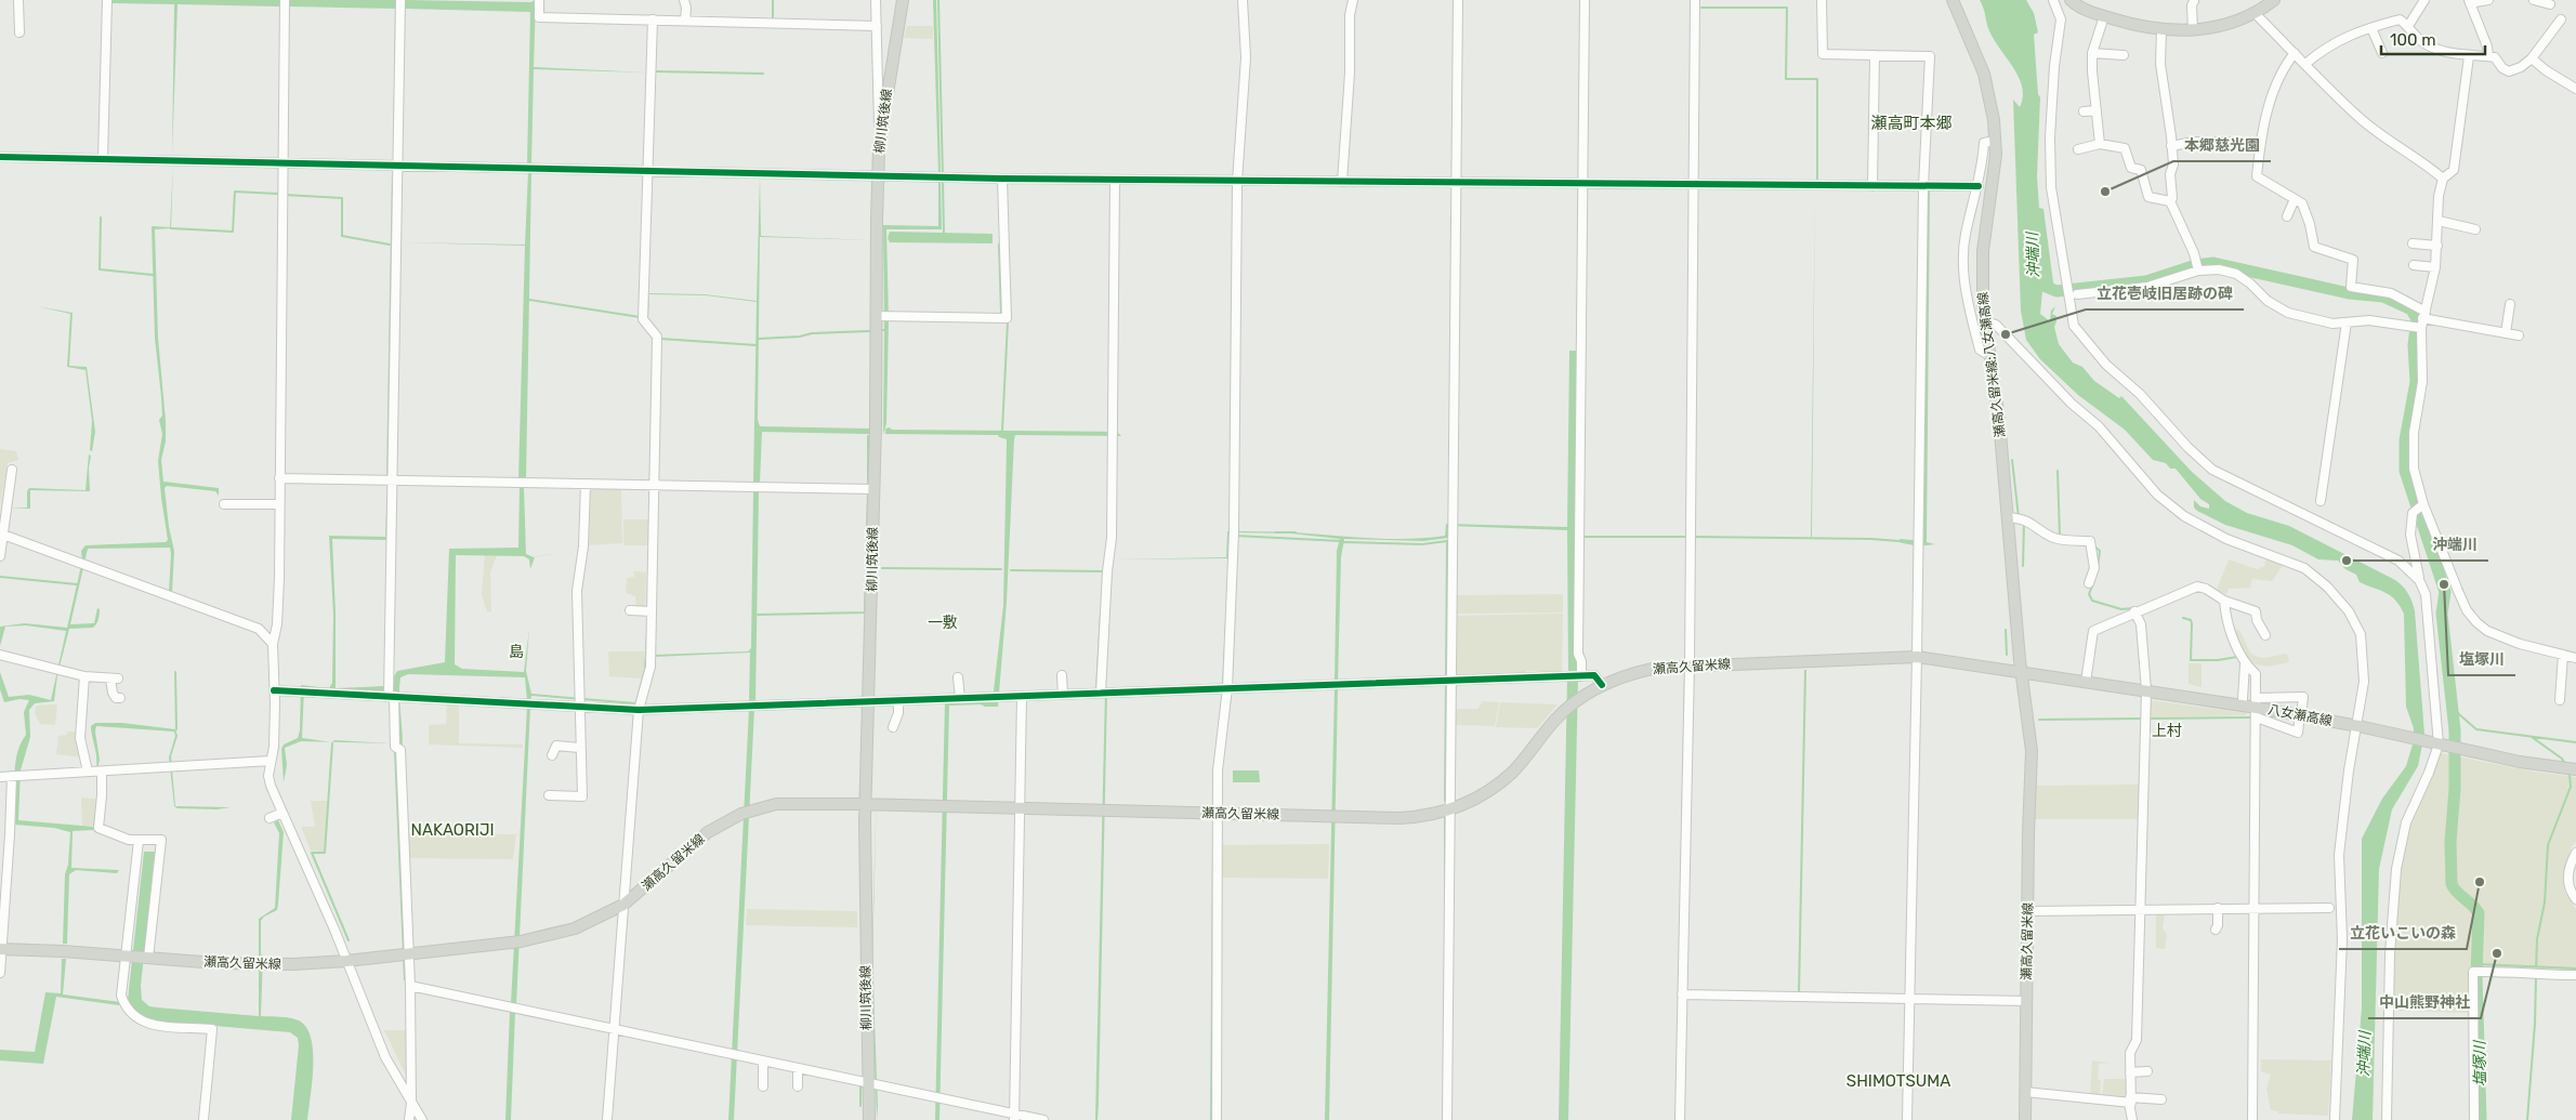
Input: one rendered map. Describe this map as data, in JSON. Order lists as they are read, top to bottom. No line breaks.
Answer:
{"streets":{"main road":["柳川筑後線","瀬高久留米線;八女瀬高線","瀬高久留米線","八女瀬高線"]},"crossings":[["柳川筑後線","瀬高久留米線"],["瀬高久留米線;八女瀬高線","瀬高久留米線"],["瀬高久留米線;八女瀬高線","八女瀬高線"],["瀬高久留米線","八女瀬高線"]],"districts":["瀬高町本郷","一敷","島","上村","NAKAORIJI","SHIMOTSUMA"],"water":["沖端川","塩塚川"],"places":["本郷慈光園","立花壱岐旧居跡の碑","沖端川","塩塚川","立花いこいの森","中山熊野神社"],"scale_bar":"100 m"}
